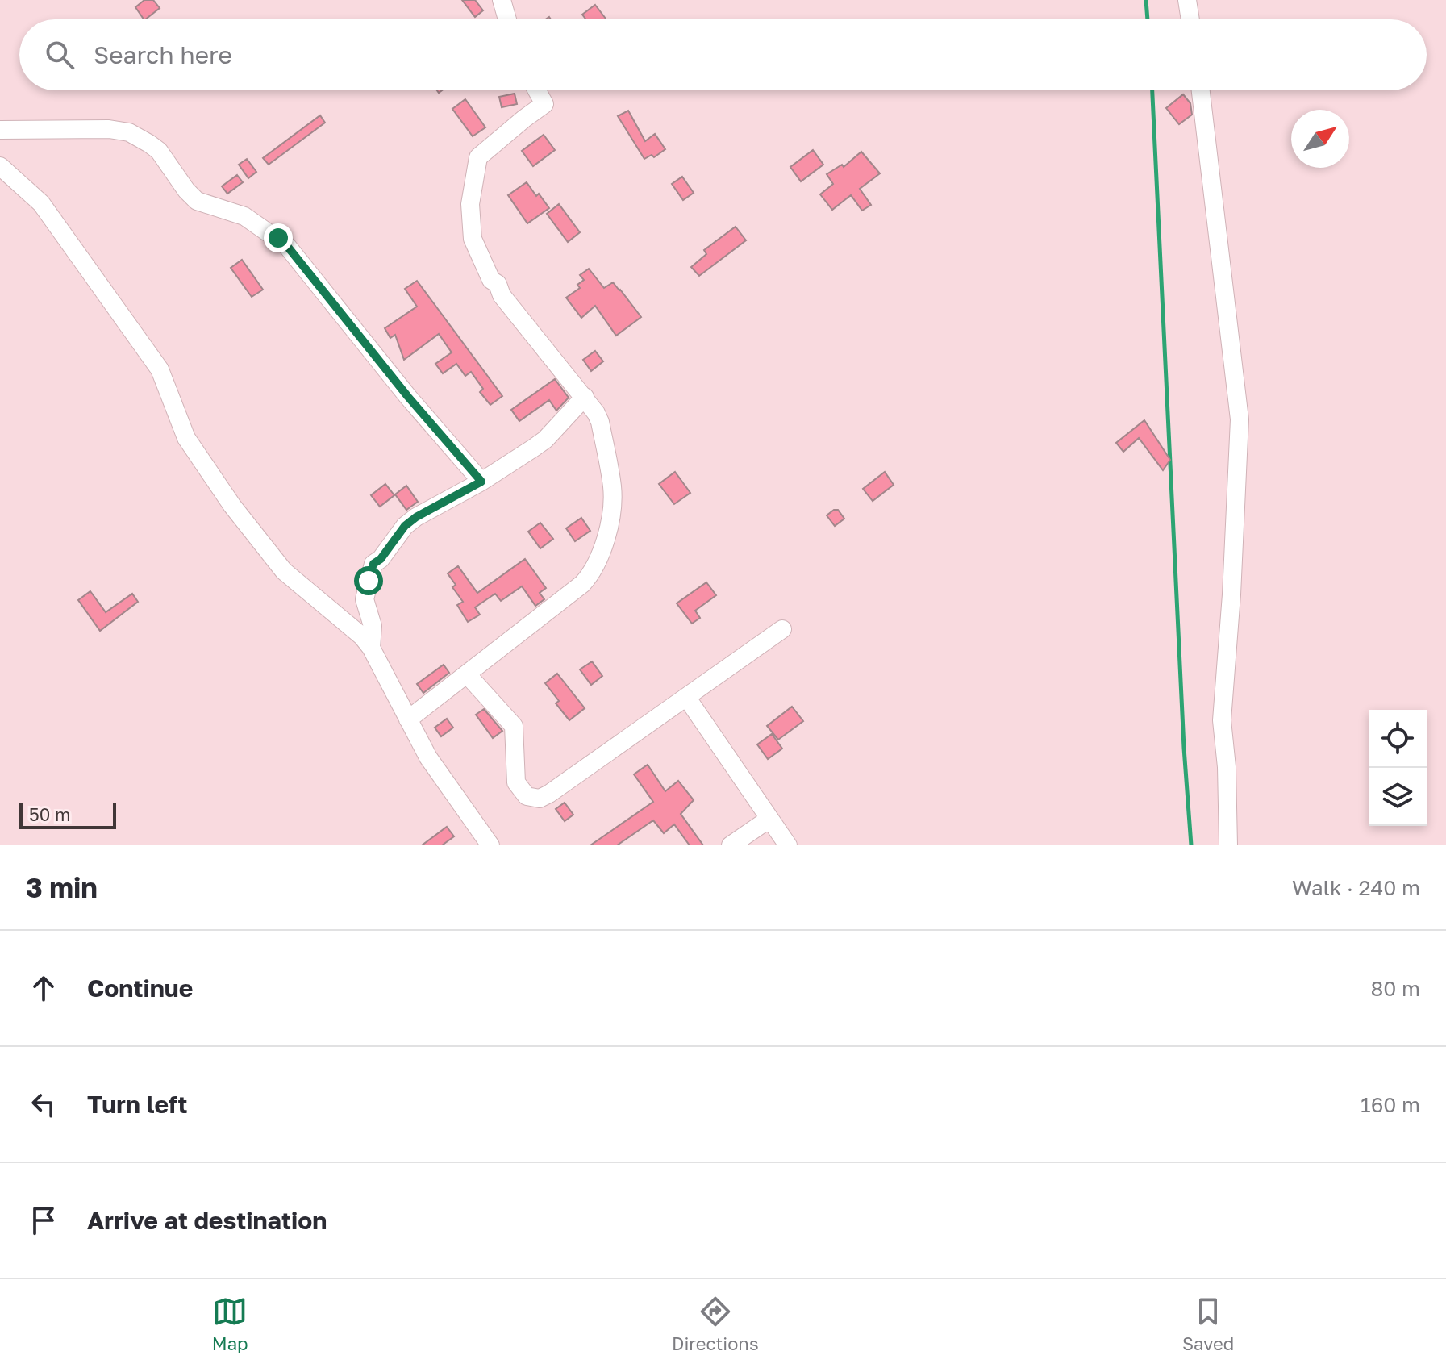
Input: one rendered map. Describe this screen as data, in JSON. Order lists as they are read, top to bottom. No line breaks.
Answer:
{"scale_bar":"50 m","north":"top right","page":{"search":"Search here","scale":"50 m","heading":["3 min","Walk · 240 m"],"list":[["Continue","80 m"],["Turn left","160 m"],"Arrive at destination"],"nav":["Map","Directions","Saved"]}}
